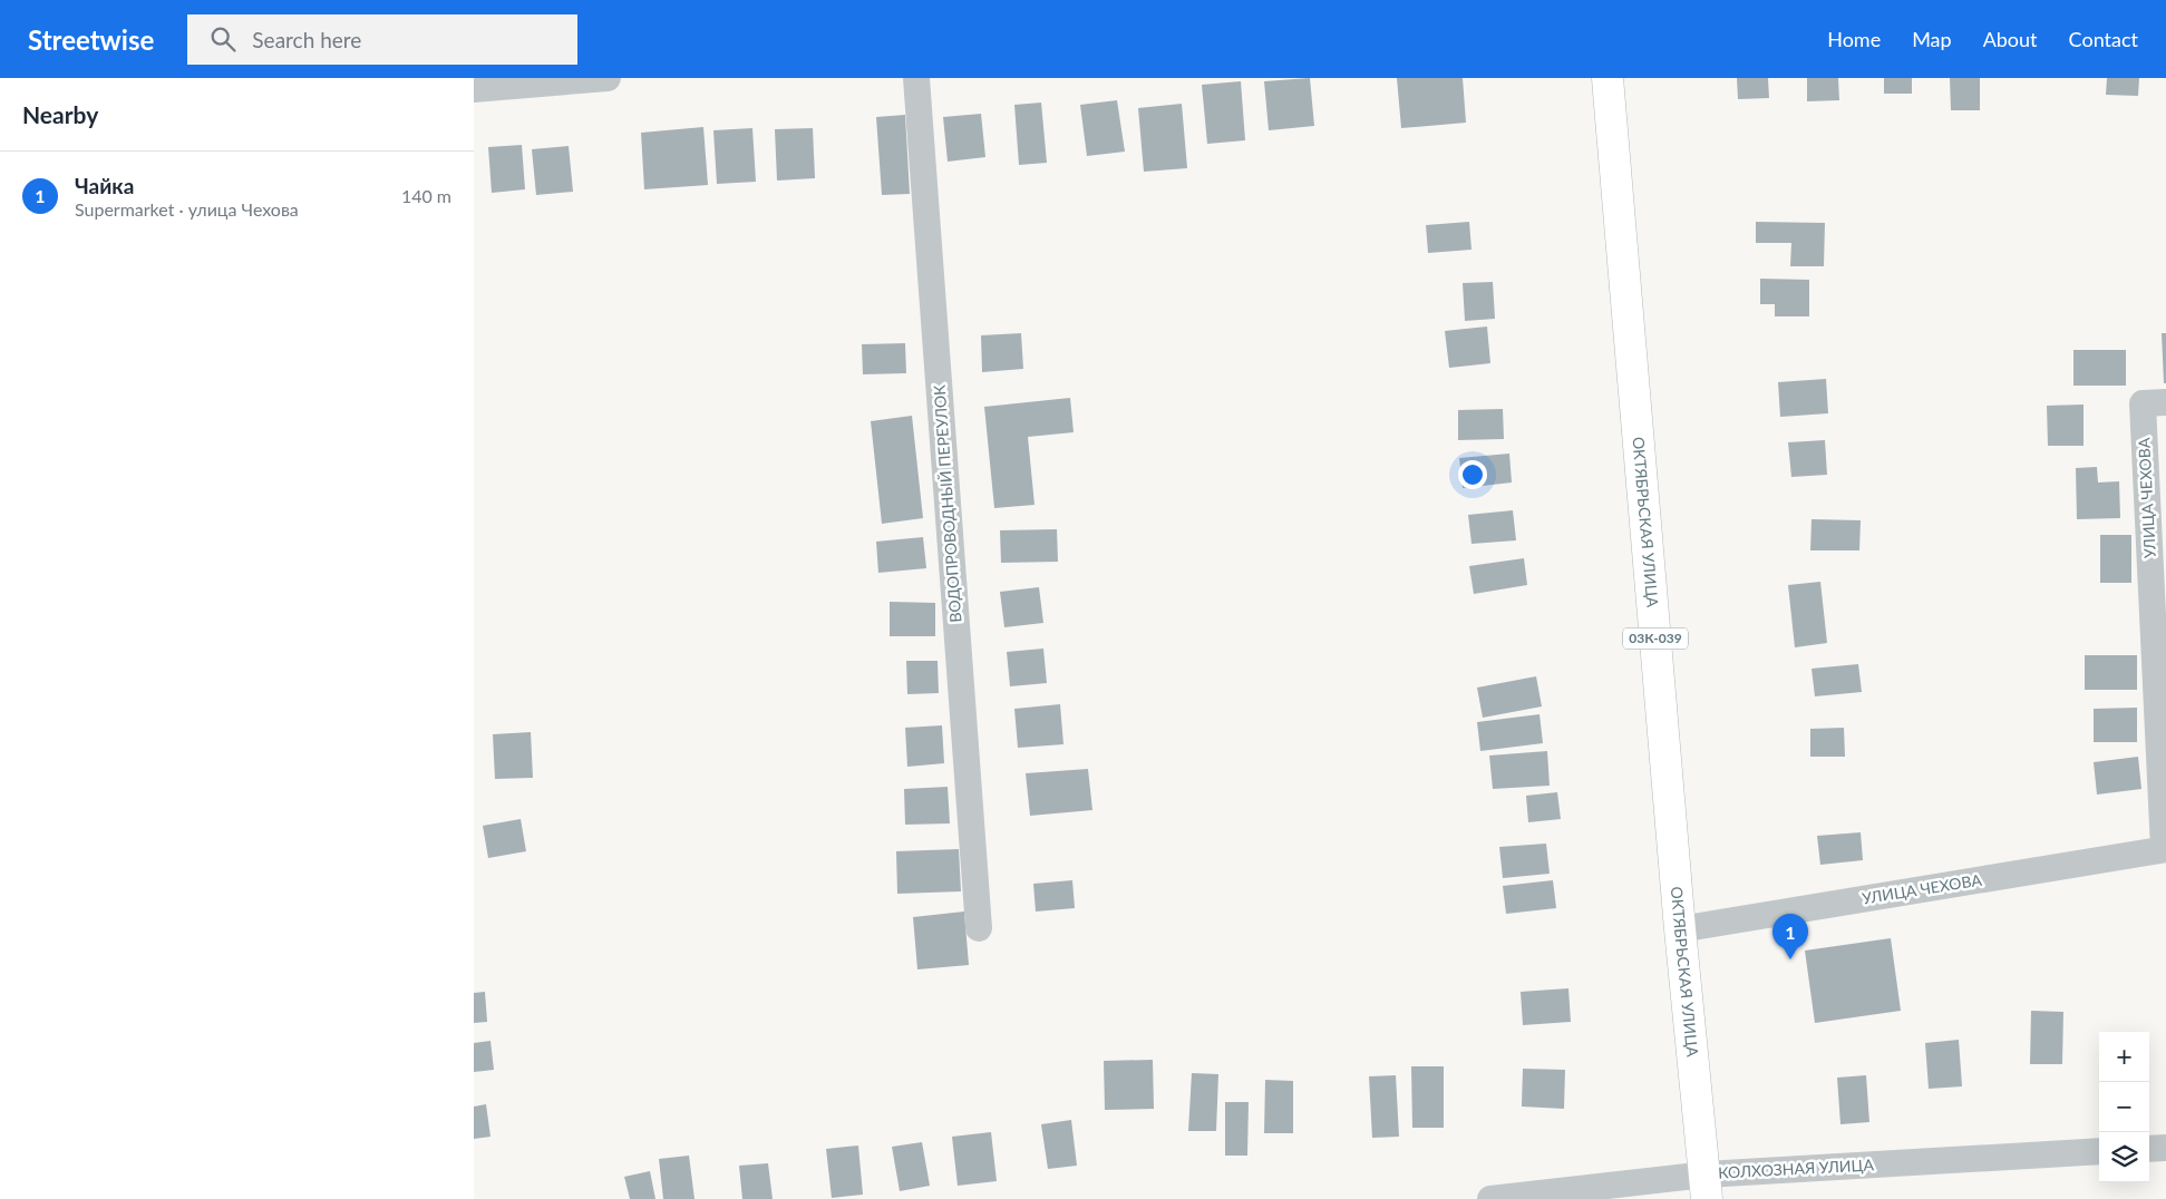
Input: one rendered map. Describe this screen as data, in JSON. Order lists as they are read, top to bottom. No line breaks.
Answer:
{"streets":{"main road":["ОКТЯБРЬСКАЯ УЛИЦА","03К-039"],"street":["УЛИЦА ЧЕХОВА","ВОДОПРОВОДНЫЙ ПЕРЕУЛОК","КОЛХОЗНАЯ УЛИЦА"]},"crossings":[["УЛИЦА ЧЕХОВА","ОКТЯБРЬСКАЯ УЛИЦА"],["ОКТЯБРЬСКАЯ УЛИЦА","КОЛХОЗНАЯ УЛИЦА"]],"page":{"header":"Streetwise","search":"Search here","nav":["Home","Map","About","Contact"],"heading":"Nearby","list":[{"mark":"1","name":"Чайка","note":"Supermarket · улица Чехова","value":"140 m"}],"pins":"1","map_buttons":["+","−"]}}
